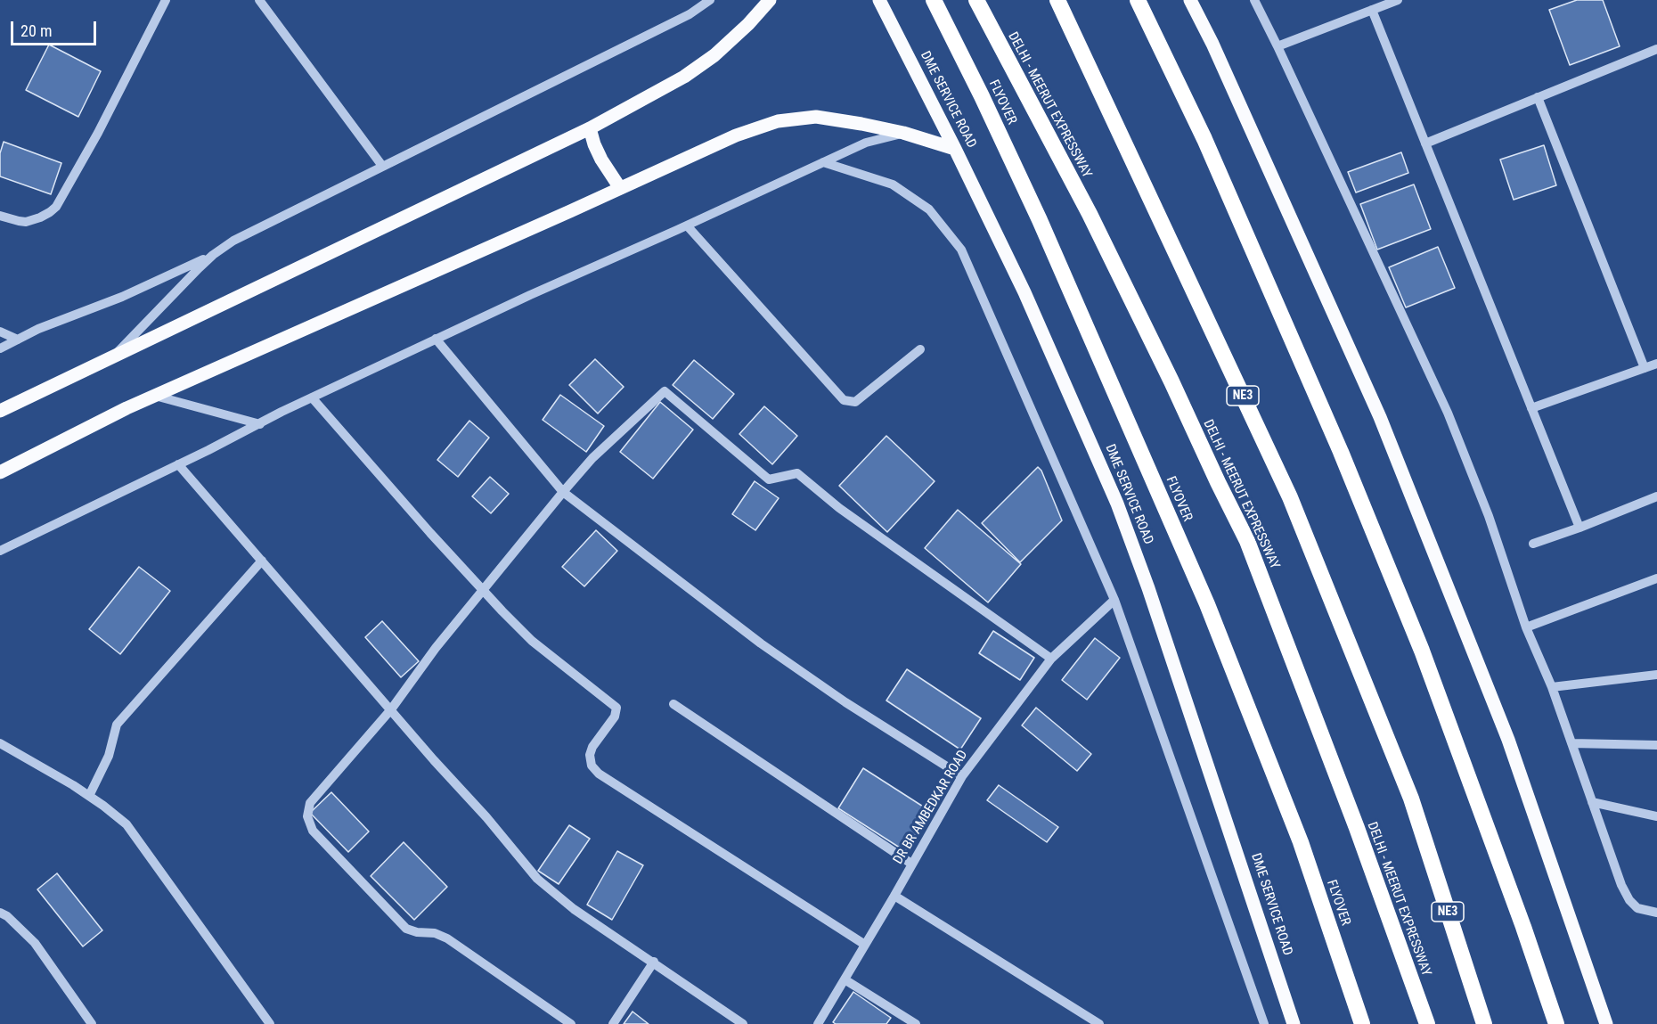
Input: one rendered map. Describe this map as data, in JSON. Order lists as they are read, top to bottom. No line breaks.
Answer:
{"streets":{"highway":["FLYOVER","DELHI - MEERUT EXPRESSWAY","NE3"],"main road":["DME SERVICE ROAD"],"street":["DR BR AMBEDKAR ROAD"]},"scale_bar":"20 m"}
